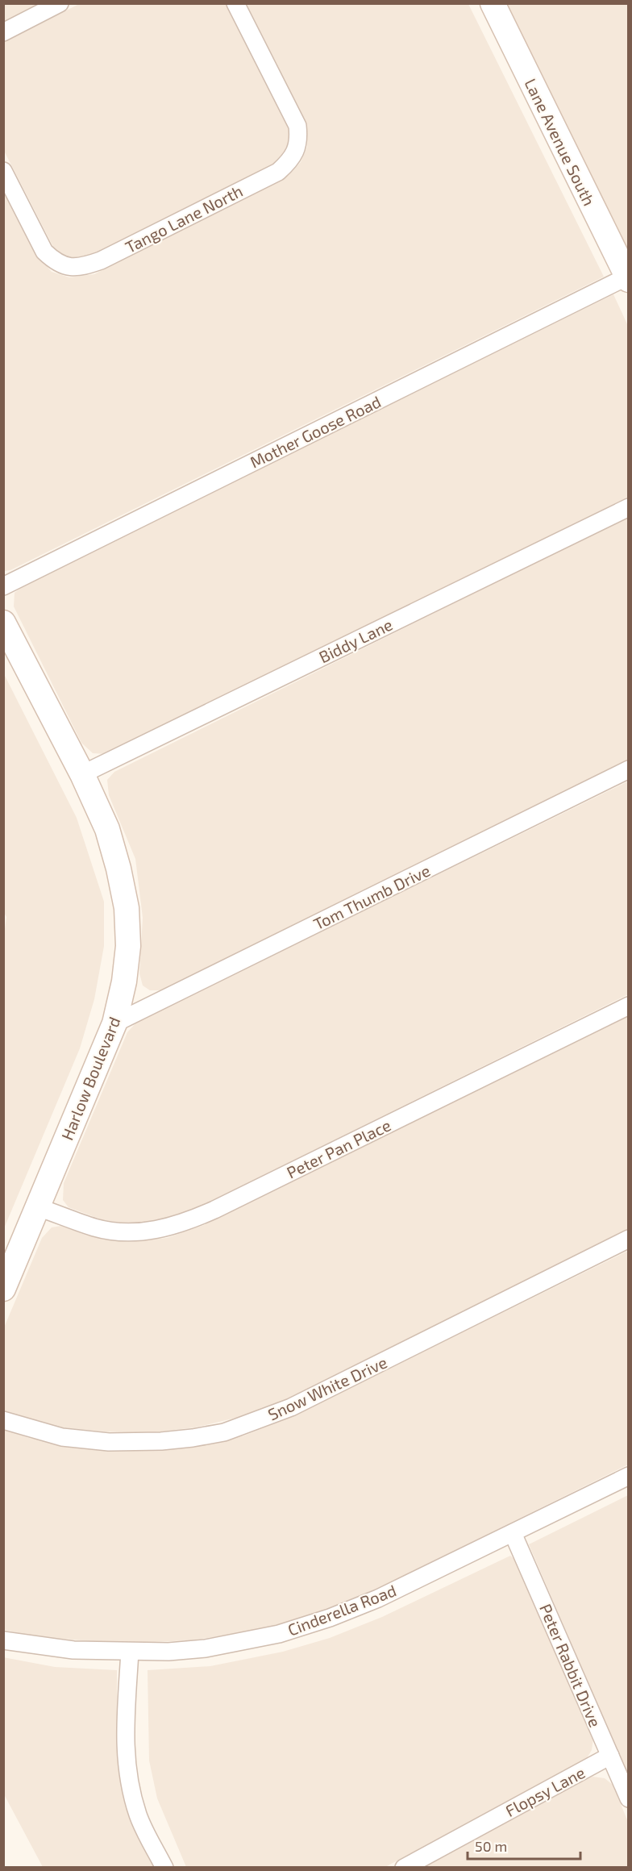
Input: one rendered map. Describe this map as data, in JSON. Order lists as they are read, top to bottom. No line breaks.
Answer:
{"streets":{"street":["Lane Avenue South","Tango Lane North","Mother Goose Road","Biddy Lane","Tom Thumb Drive","Harlow Boulevard","Peter Pan Place","Snow White Drive","Cinderella Road","Peter Rabbit Drive","Flopsy Lane"]},"crossings":[["Lane Avenue South","Mother Goose Road"],["Biddy Lane","Harlow Boulevard"],["Tom Thumb Drive","Harlow Boulevard"],["Harlow Boulevard","Peter Pan Place"],["Cinderella Road","Peter Rabbit Drive"],["Peter Rabbit Drive","Flopsy Lane"]],"scale_bar":"50 m"}
